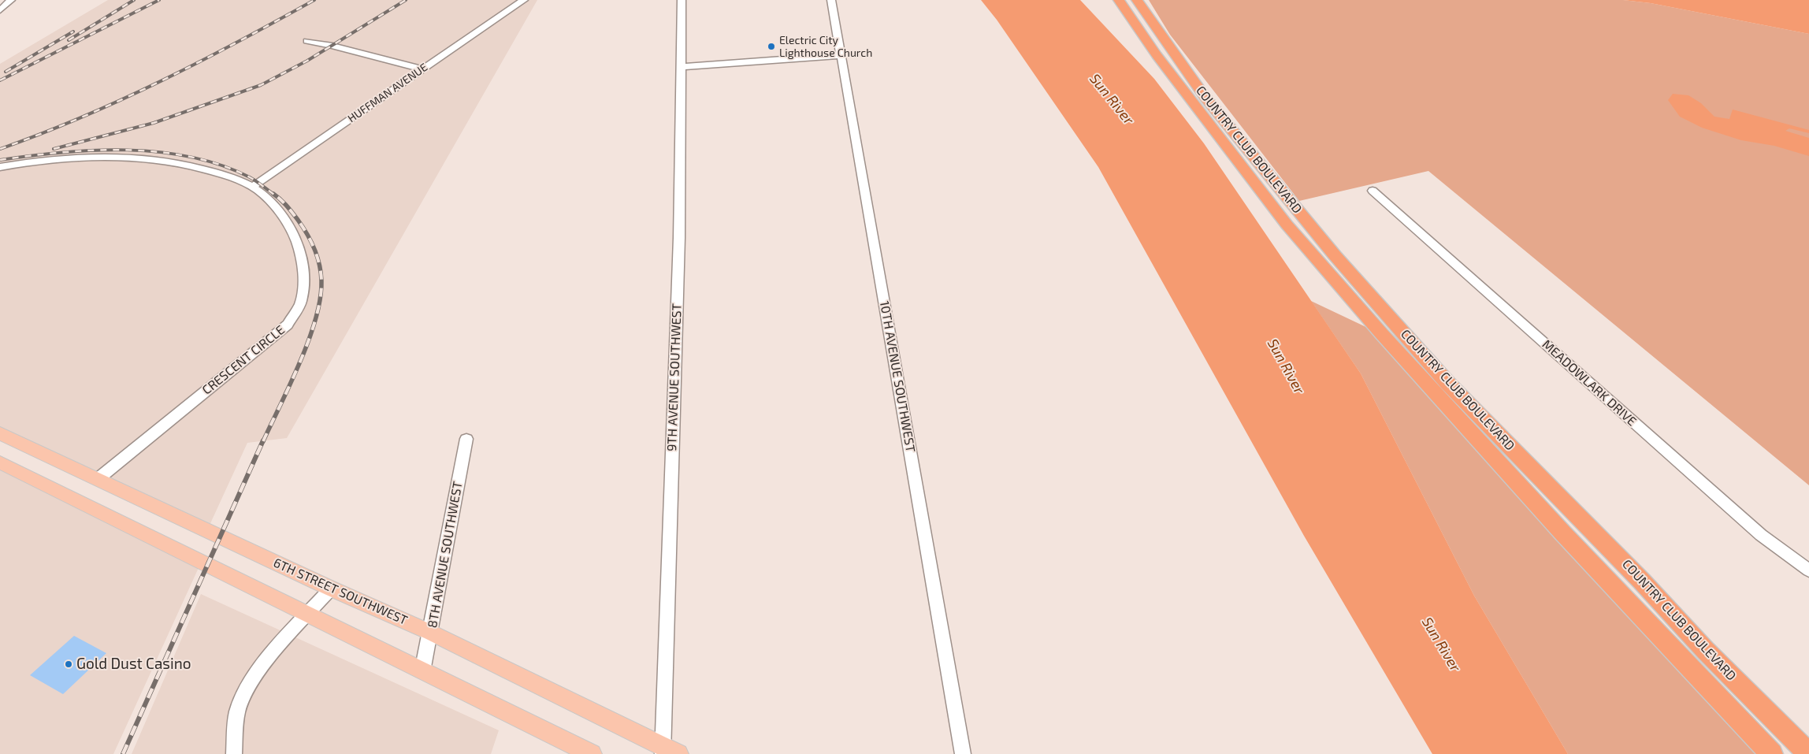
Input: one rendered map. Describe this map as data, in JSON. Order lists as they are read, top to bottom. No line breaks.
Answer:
{"streets":{"highway":["COUNTRY CLUB BOULEVARD"],"main road":["6TH STREET SOUTHWEST"],"street":["HUFFMAN AVENUE","CRESCENT CIRCLE","10TH AVENUE SOUTHWEST","9TH AVENUE SOUTHWEST","MEADOWLARK DRIVE","8TH AVENUE SOUTHWEST"]},"crossings":[["HUFFMAN AVENUE","CRESCENT CIRCLE"],["CRESCENT CIRCLE","6TH STREET SOUTHWEST"],["9TH AVENUE SOUTHWEST","6TH STREET SOUTHWEST"],["8TH AVENUE SOUTHWEST","6TH STREET SOUTHWEST"]],"water":["Sun River"],"places":["Electric City Lighthouse Church","Gold Dust Casino"]}
